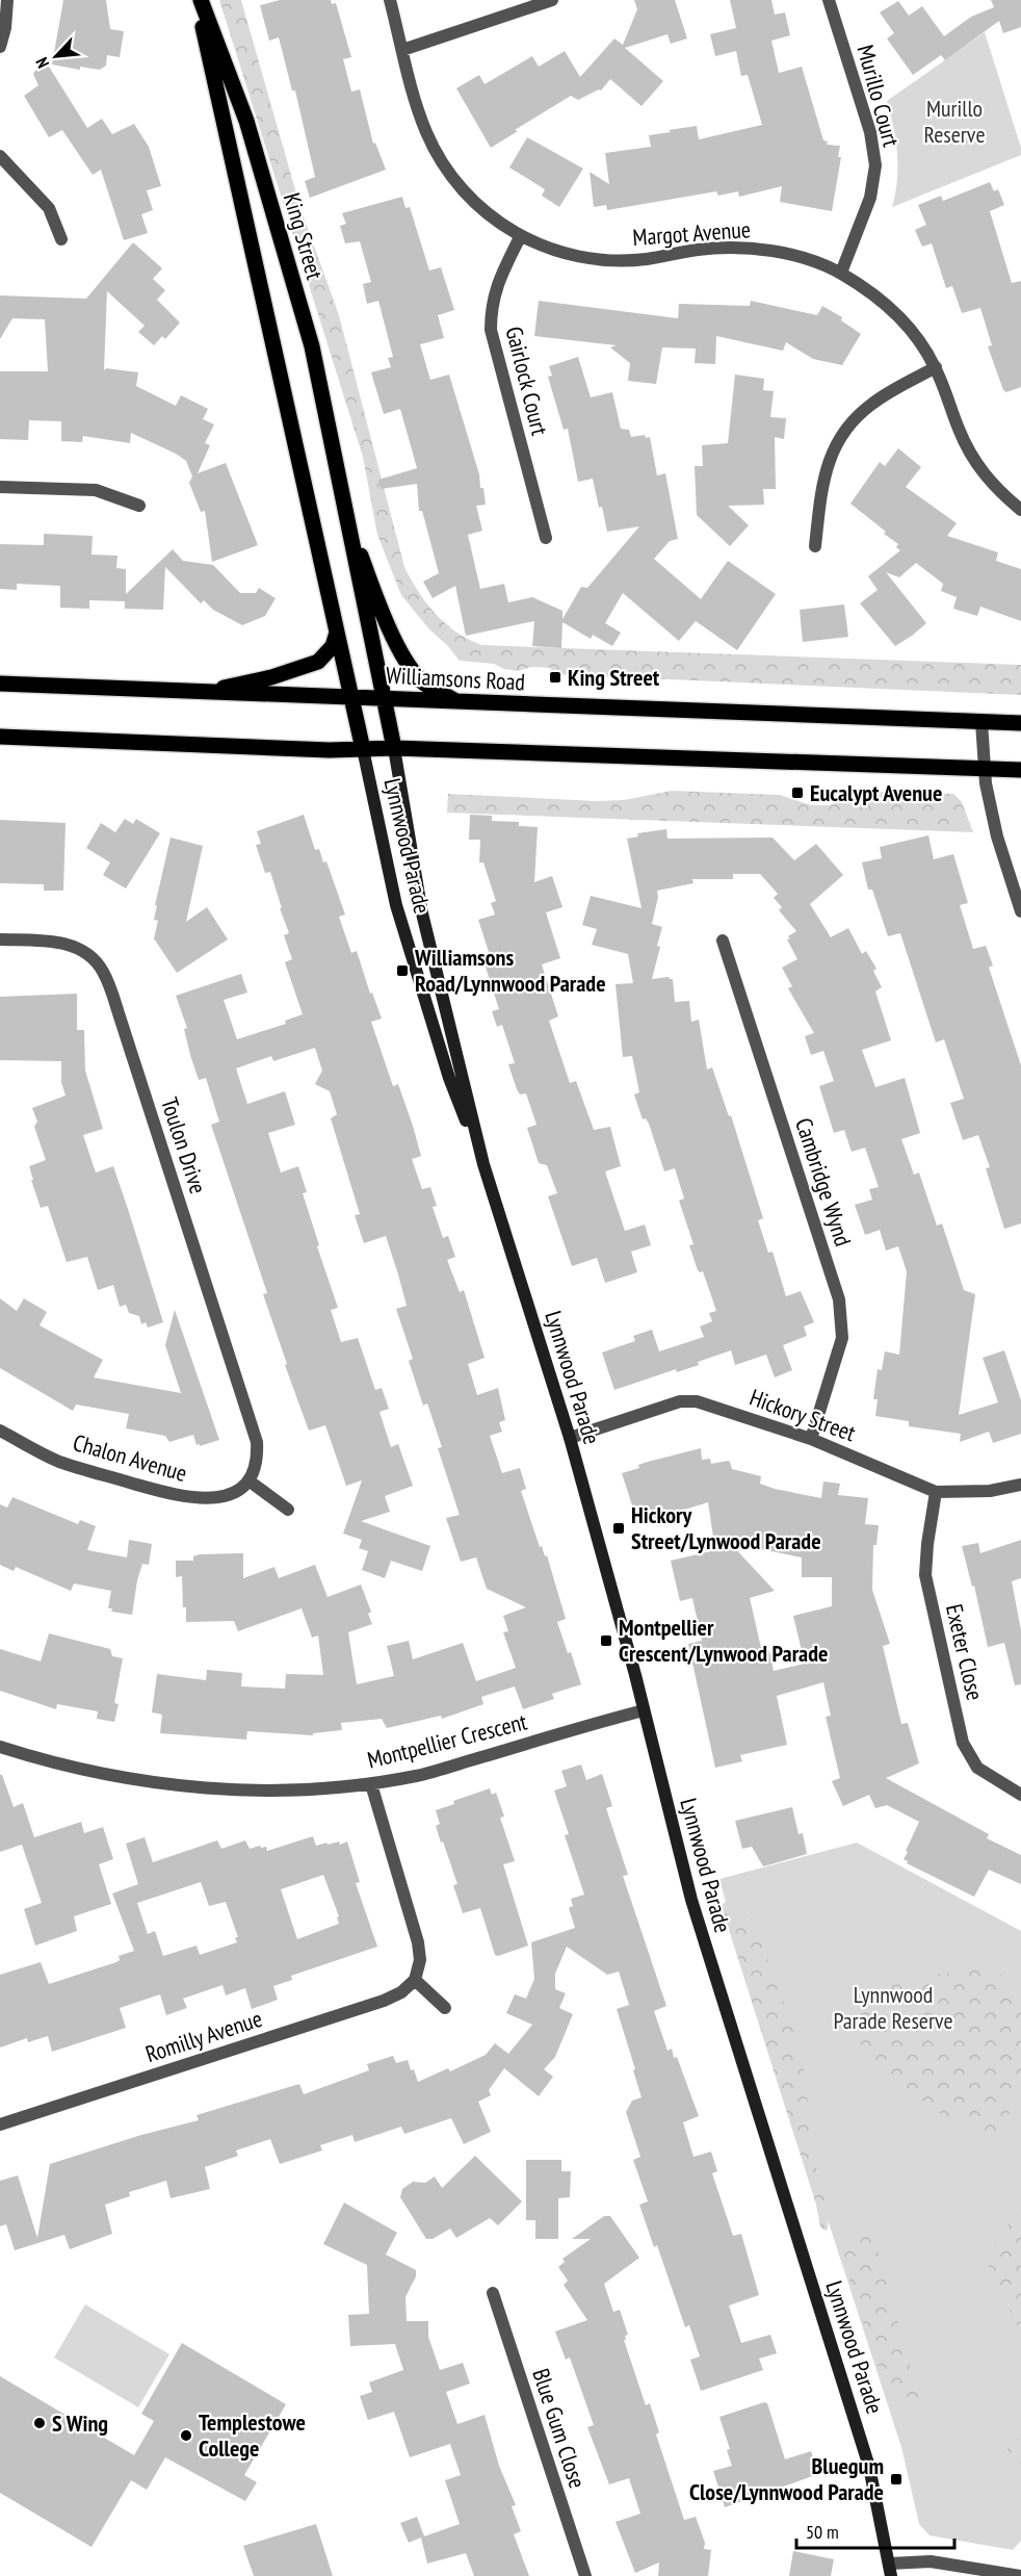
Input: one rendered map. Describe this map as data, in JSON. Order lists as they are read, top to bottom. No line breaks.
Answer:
{"streets":{"main road":["King Street","Williamsons Road","Lynnwood Parade"],"street":["Murillo Court","Margot Avenue","Gairlock Court","Toulon Drive","Cambridge Wynd","Hickory Street","Chalon Avenue","Exeter Close","Montpellier Crescent","Romilly Avenue","Blue Gum Close"]},"crossings":[["Murillo Court","Margot Avenue"],["Margot Avenue","Gairlock Court"],["King Street","Williamsons Road"],["King Street","Lynnwood Parade"],["Lynnwood Parade","Hickory Street"],["Lynnwood Parade","Montpellier Crescent"],["Toulon Drive","Chalon Avenue"],["Cambridge Wynd","Hickory Street"],["Hickory Street","Exeter Close"]],"parks":["Murillo Reserve","Lynnwood Parade Reserve"],"places":{"transit":["King Street","Eucalypt Avenue","Williamsons Road/Lynnwood Parade","Hickory Street/Lynwood Parade","Montpellier Crescent/Lynwood Parade","Bluegum Close/Lynnwood Parade"],"other":["S Wing","Templestowe College"]},"scale_bar":"50 m","north":"bottom left"}
